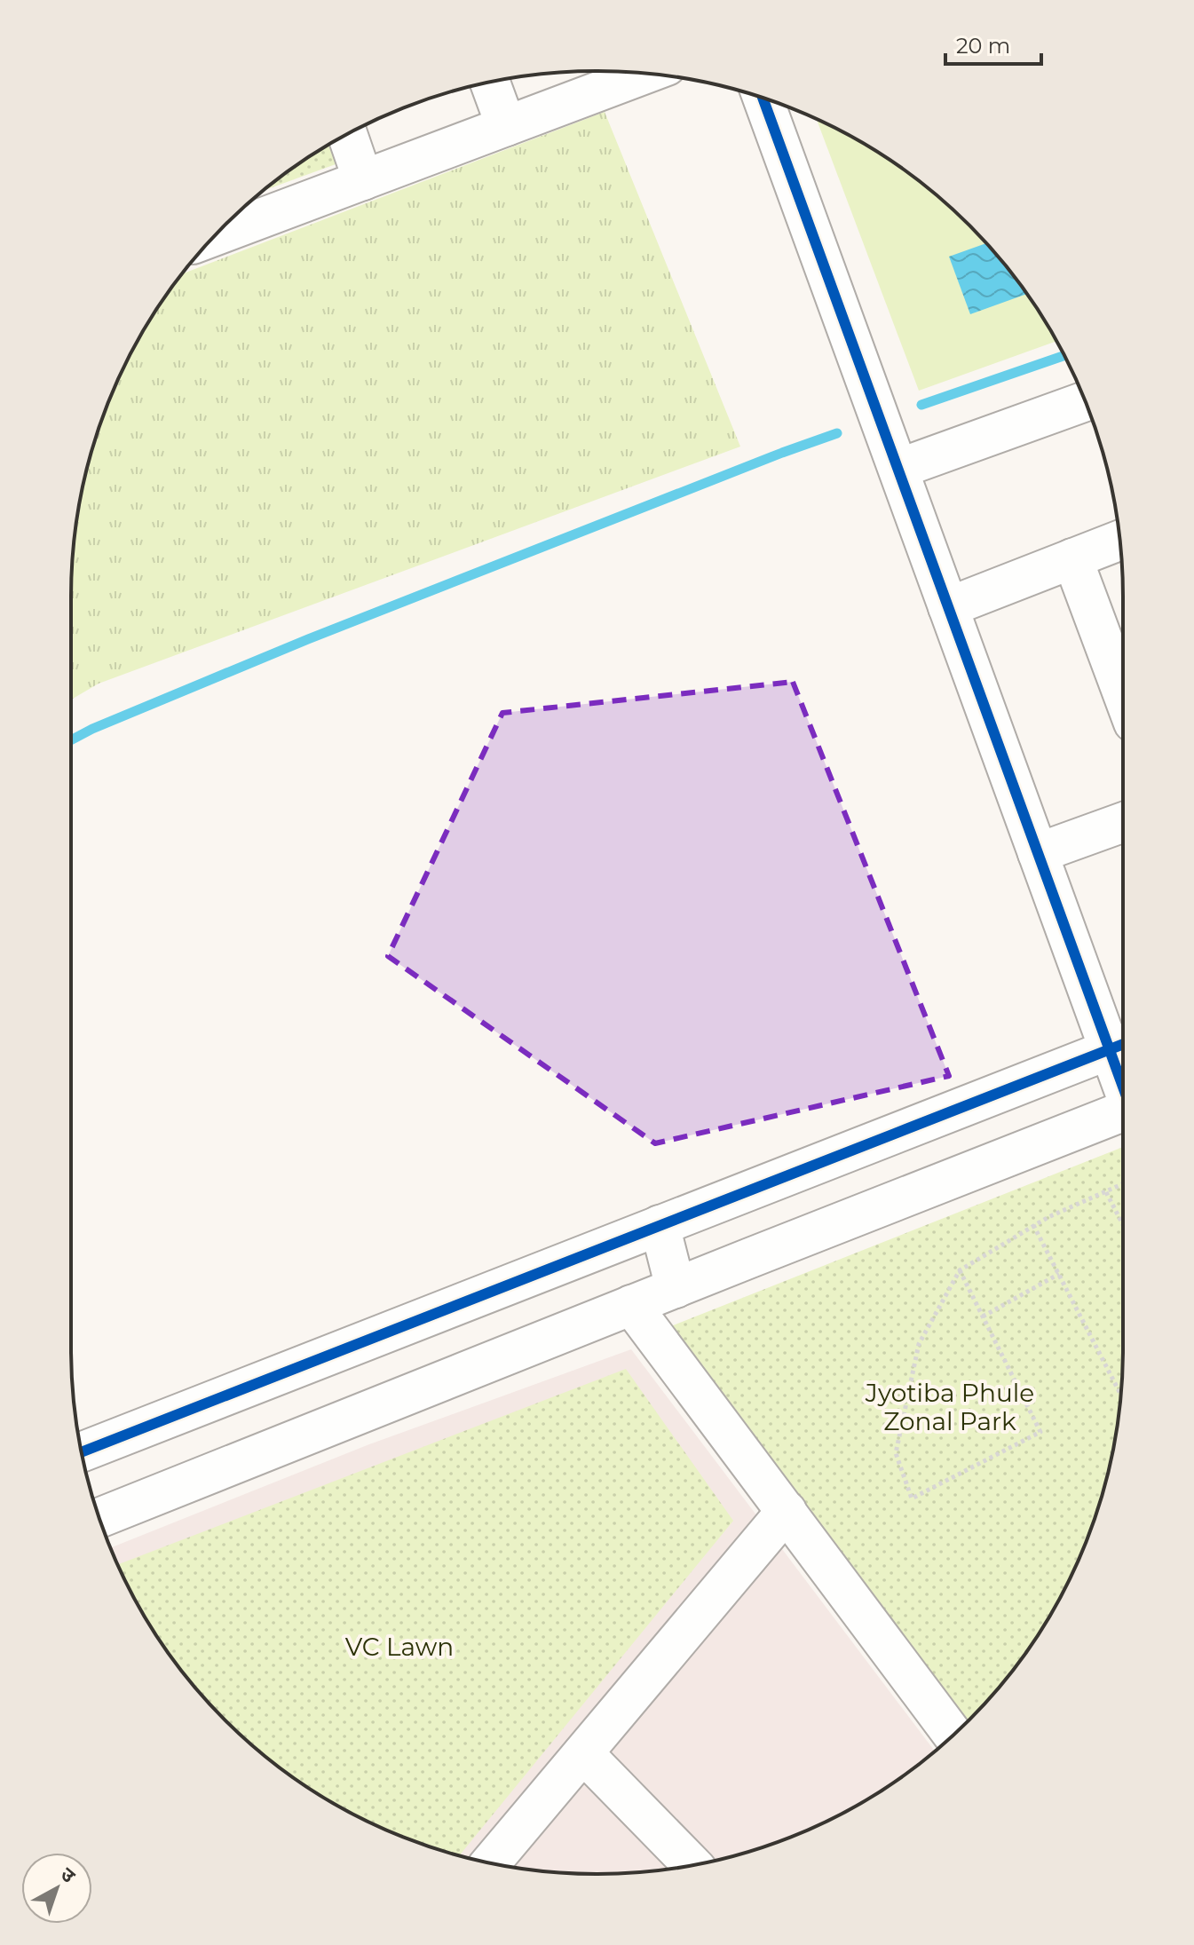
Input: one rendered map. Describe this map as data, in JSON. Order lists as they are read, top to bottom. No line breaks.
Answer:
{"parks":["Jyotiba Phule Zonal Park","VC Lawn"],"scale_bar":"20 m","north":"top right"}
